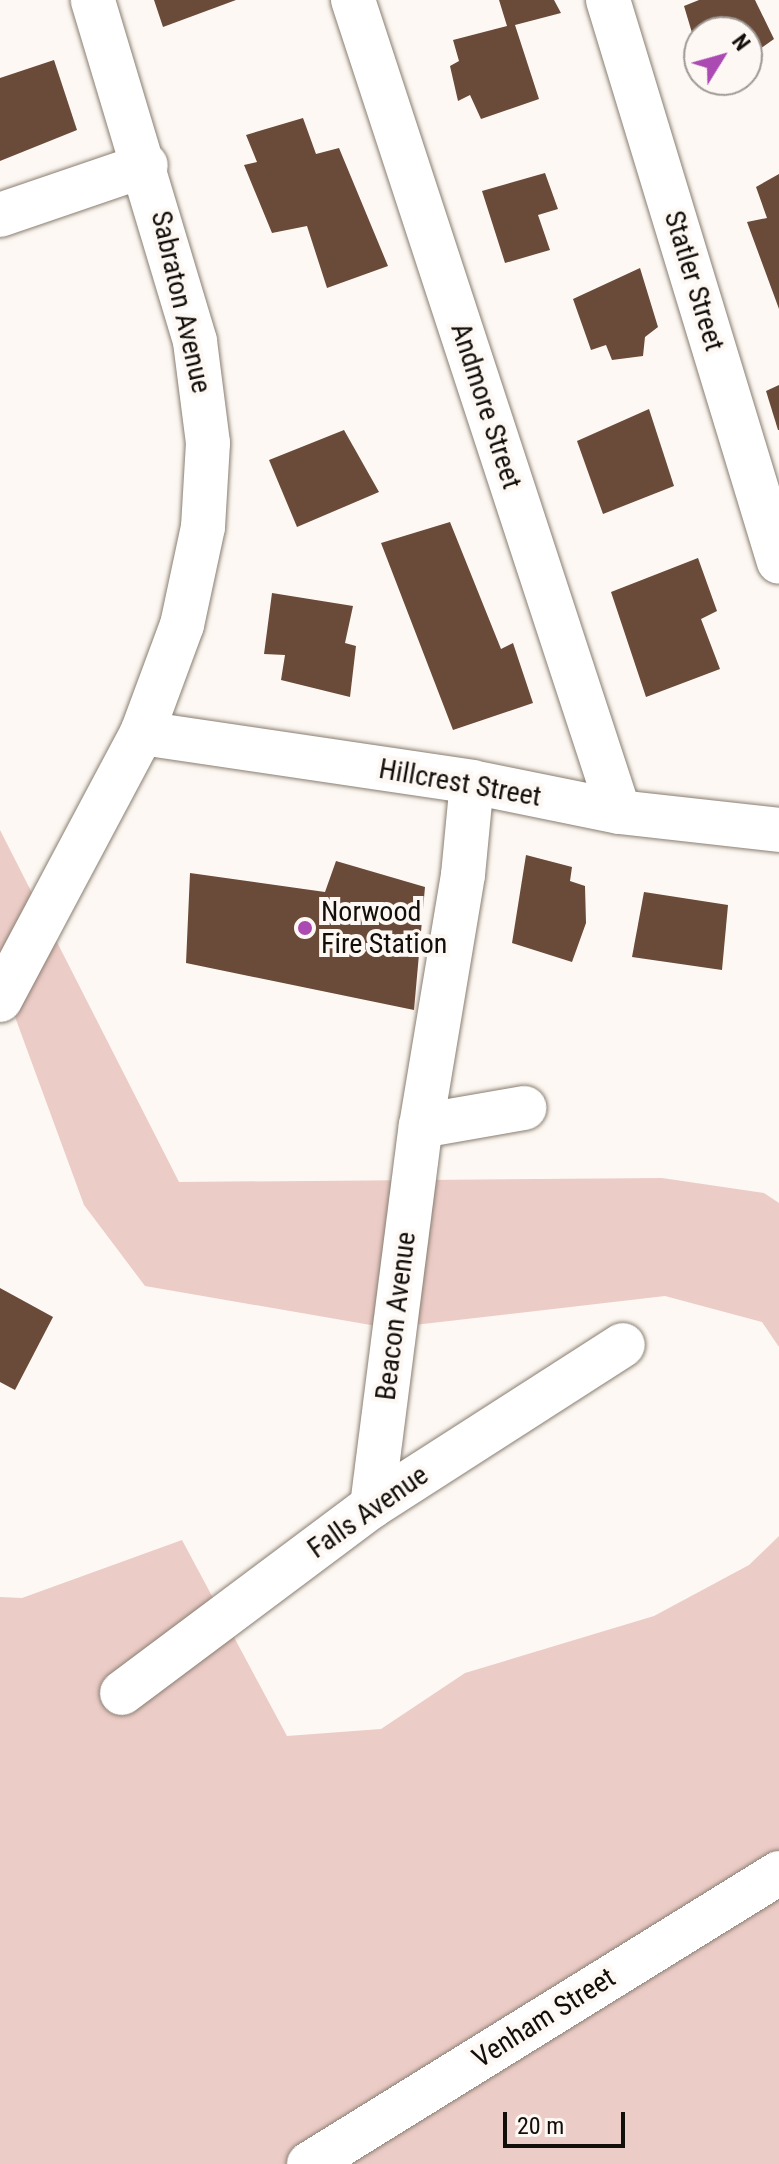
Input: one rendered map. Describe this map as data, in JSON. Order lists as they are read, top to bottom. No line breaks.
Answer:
{"streets":{"street":["Statler Street","Sabraton Avenue","Andmore Street","Hillcrest Street","Beacon Avenue","Falls Avenue","Venham Street"]},"crossings":[["Sabraton Avenue","Hillcrest Street"],["Andmore Street","Hillcrest Street"],["Hillcrest Street","Beacon Avenue"],["Beacon Avenue","Falls Avenue"]],"places":["Norwood Fire Station"],"scale_bar":"20 m","north":"top right"}
